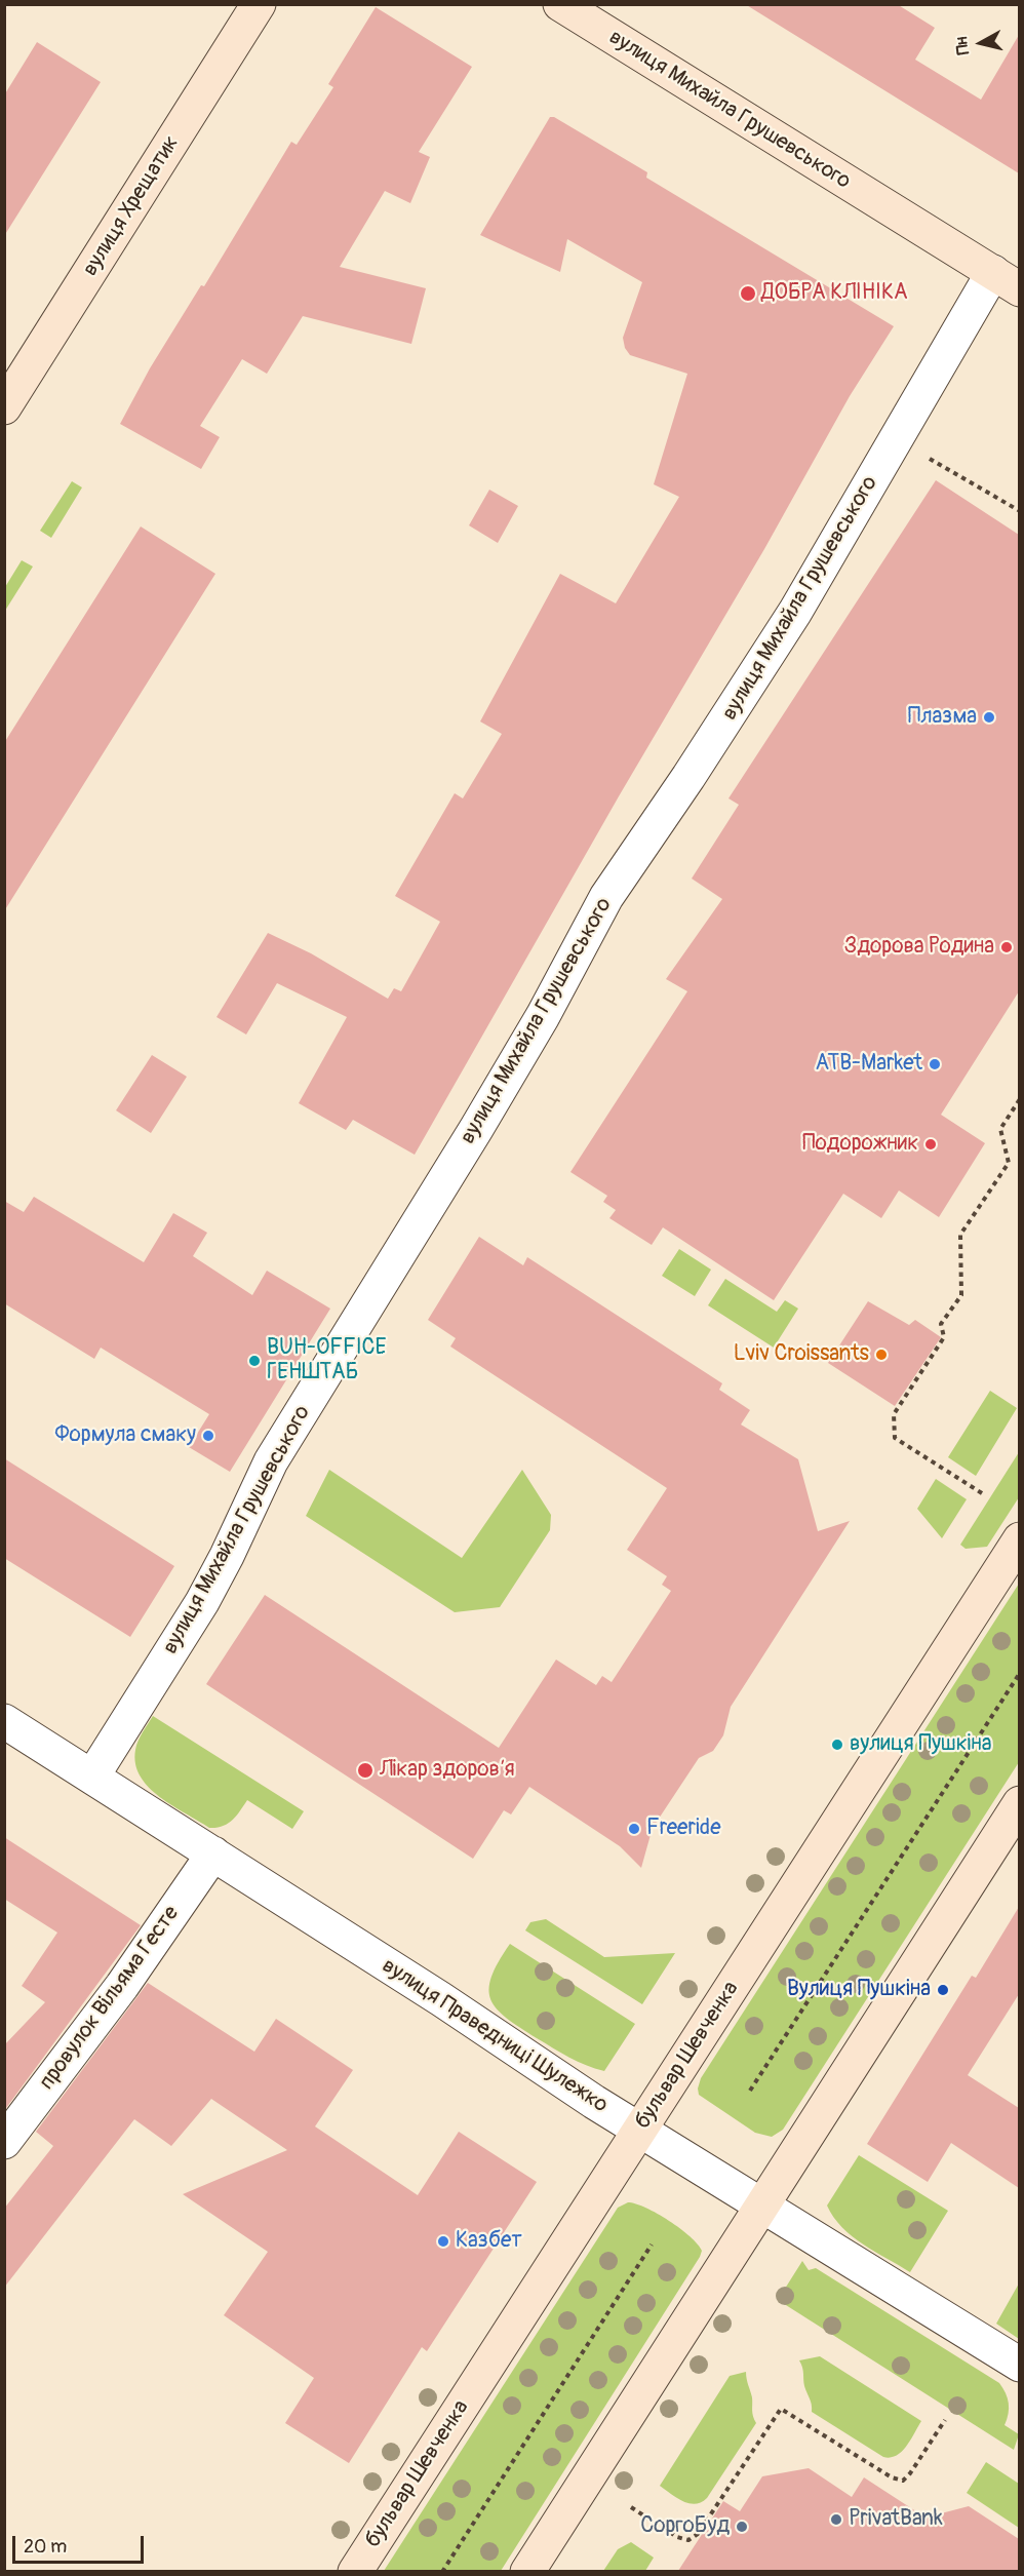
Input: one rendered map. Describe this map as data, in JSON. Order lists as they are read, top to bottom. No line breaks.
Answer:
{"streets":{"main road":["вулиця Михайла Грушевського","вулиця Хрещатик","бульвар Шевченка"],"street":["провулок Вільяма Гесте","вулиця Праведниці Шулежко"]},"crossings":[["вулиця Михайла Грушевського","вулиця Праведниці Шулежко"],["провулок Вільяма Гесте","вулиця Праведниці Шулежко"],["вулиця Праведниці Шулежко","бульвар Шевченка"]],"places":["ДОБРА КЛІНІКА","Плазма","Здорова Родина","ATB-Market","Подорожник","Lviv Croissants","BUH-OFFICE ГЕНШТАБ","Формула смаку","вулиця Пушкіна","Лікар здоровʼя","Freeride","Вулиця Пушкіна","Казбет","PrivatBank","СоргоБуд"],"scale_bar":"20 m","north":"left"}
